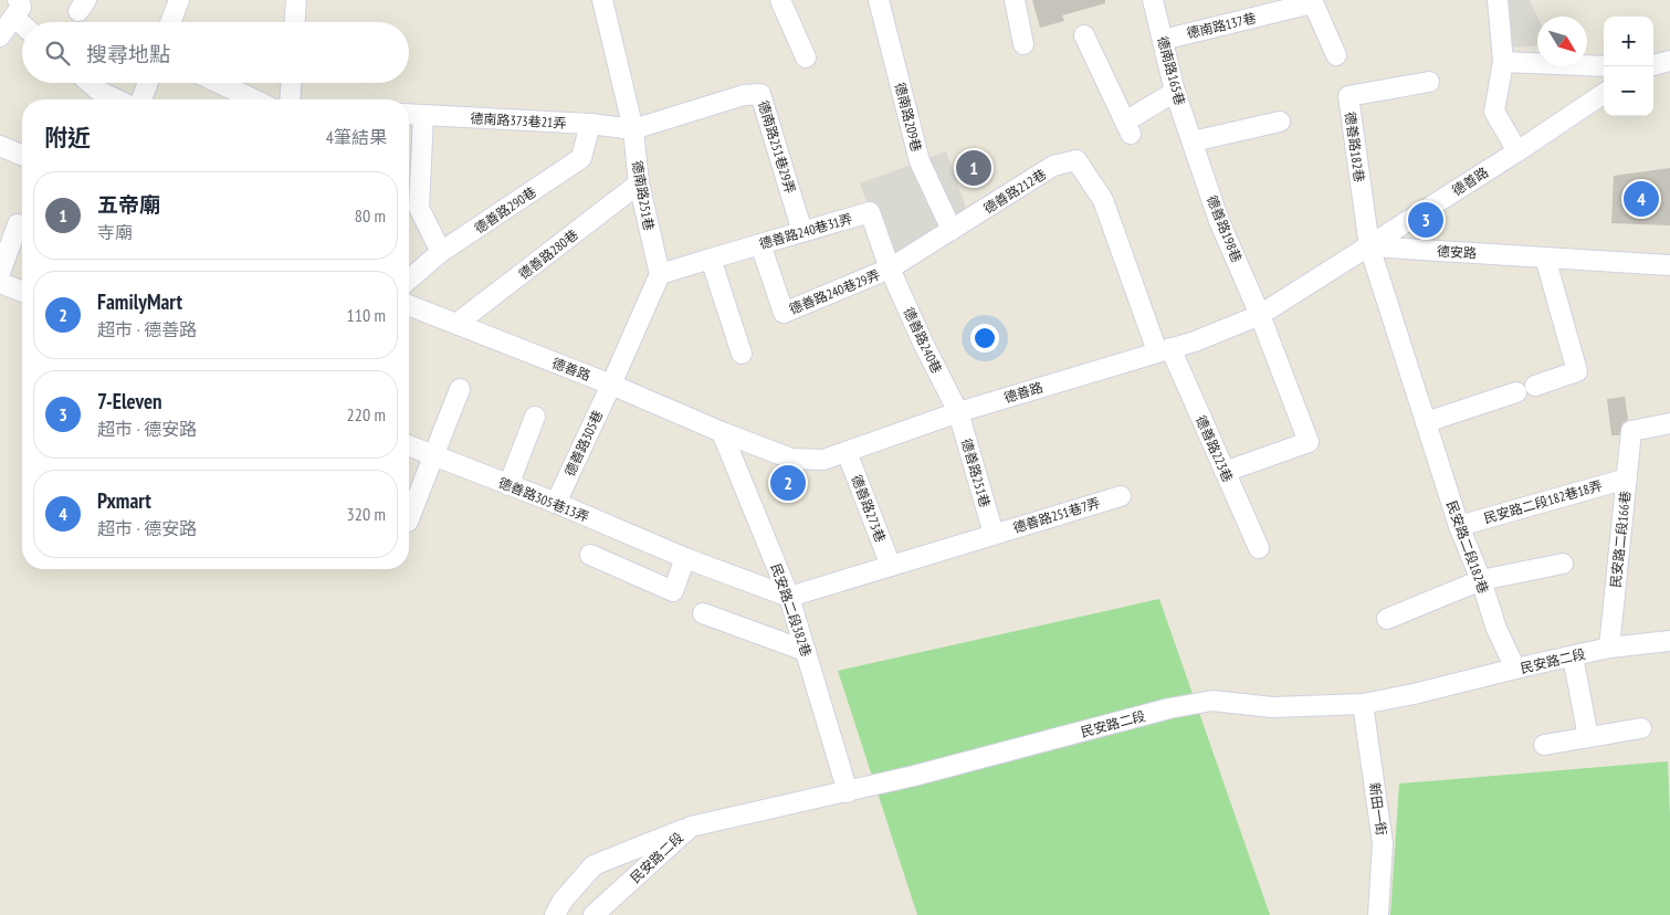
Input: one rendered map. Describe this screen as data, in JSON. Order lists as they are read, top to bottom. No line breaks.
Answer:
{"streets":{"street":["德南路137巷","德南路165巷","德南路209巷","德南路373巷21弄","德南路251巷29弄","德善路182巷","德善路","德善路212巷","德南路251巷","德善路290巷","德善路198巷","德善路240巷31弄","德安路","德善路280巷","德善路240巷29弄","德善路240巷","德善路305巷","德善路223巷","德善路251巷","德善路305巷13弄","民安路二段182巷18弄","德善路273巷","德善路251巷7弄","民安路二段166巷","民安路二段182巷","民安路二段382巷","民安路二段","新田一街"]},"crossings":[["德南路137巷","德南路165巷"],["德南路165巷","德善路198巷"],["德南路209巷","德善路212巷"],["德南路373巷21弄","德南路251巷29弄"],["德南路373巷21弄","德南路251巷"],["德南路373巷21弄","德善路290巷"],["德南路251巷29弄","德南路251巷"],["德南路251巷29弄","德善路240巷31弄"],["德善路182巷","德善路"],["德善路182巷","德安路"],["德善路182巷","民安路二段182巷"],["德善路","德善路212巷"],["德善路","德善路198巷"],["德善路","德安路"],["德善路","德善路280巷"],["德善路","德善路240巷"],["德善路","德善路305巷"],["德善路","德善路223巷"],["德善路","德善路251巷"],["德善路","德善路273巷"],["德善路","民安路二段182巷"],["德善路","民安路二段382巷"],["德善路212巷","德善路240巷31弄"],["德善路212巷","德善路240巷29弄"],["德善路212巷","德善路240巷"],["德善路212巷","德善路223巷"],["德南路251巷","德善路280巷"],["德善路198巷","德善路223巷"],["德善路240巷31弄","德善路240巷29弄"],["德善路240巷31弄","德善路240巷"],["德安路","民安路二段182巷"],["德善路240巷29弄","德善路240巷"],["德善路240巷","德善路251巷"],["德善路305巷","德善路305巷13弄"],["德善路251巷","德善路251巷7弄"],["德善路305巷13弄","德善路251巷7弄"],["德善路305巷13弄","民安路二段382巷"],["民安路二段182巷18弄","民安路二段166巷"],["民安路二段182巷18弄","民安路二段182巷"],["德善路273巷","德善路251巷7弄"],["德善路251巷7弄","民安路二段382巷"],["民安路二段166巷","民安路二段"],["民安路二段182巷","民安路二段"],["民安路二段382巷","民安路二段"],["民安路二段","新田一街"]],"north":"bottom right","page":{"map_buttons":["+","−"],"search":"搜尋地點","heading":["附近","4筆結果"],"pins":["1","4","3","2"],"list":[{"mark":"1","name":"五帝廟","note":"寺廟","value":"80 m"},{"mark":"2","name":"FamilyMart","note":"超市 · 德善路","value":"110 m"},{"mark":"3","name":"7-Eleven","note":"超市 · 德安路","value":"220 m"},{"mark":"4","name":"Pxmart","note":"超市 · 德安路","value":"320 m"}]}}
